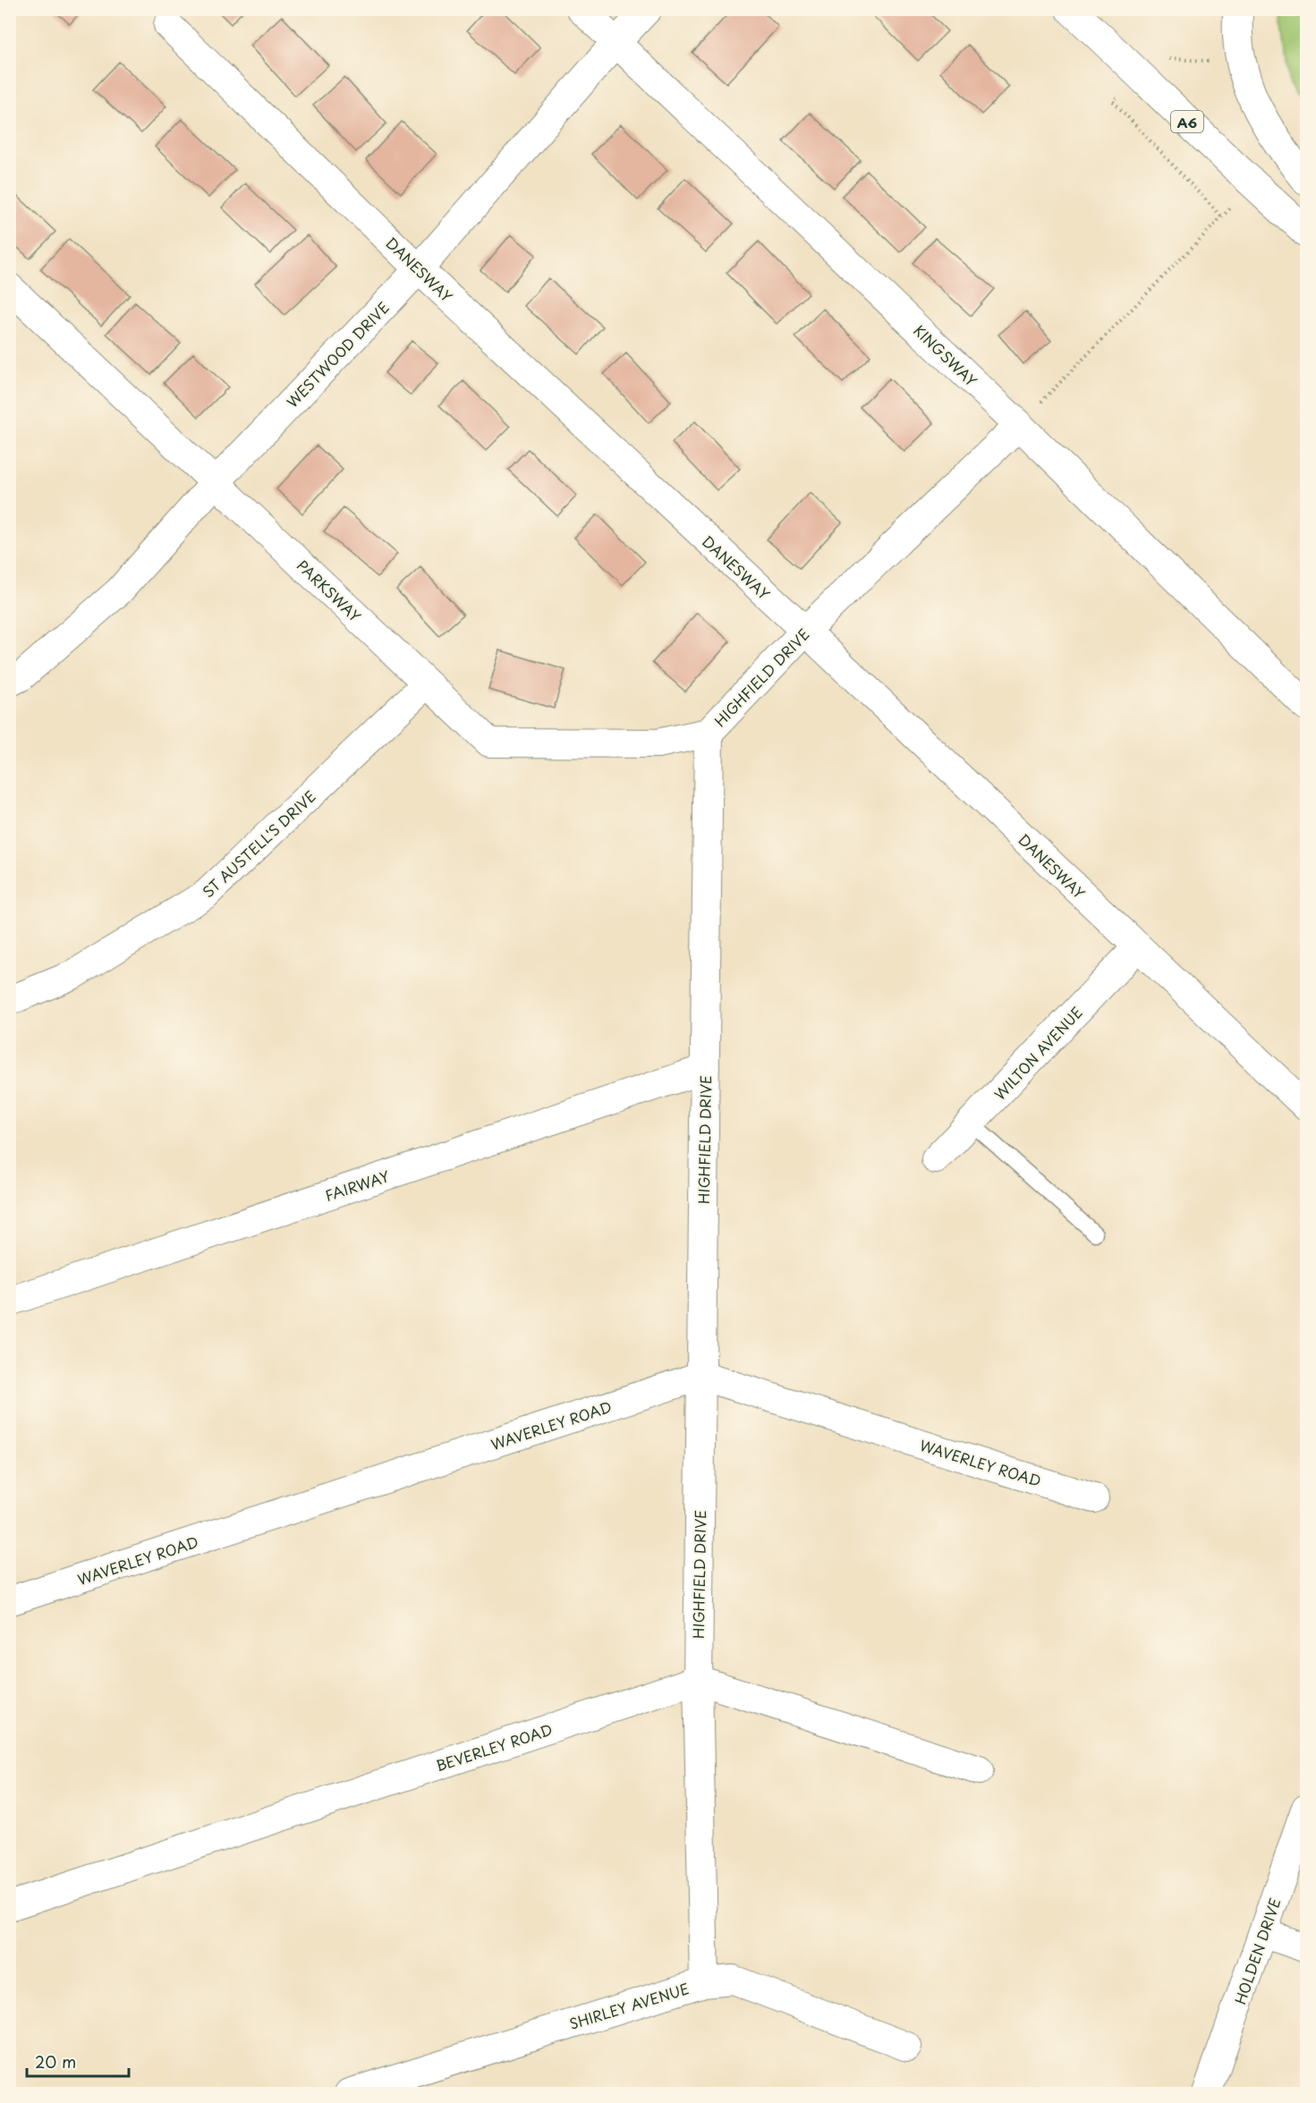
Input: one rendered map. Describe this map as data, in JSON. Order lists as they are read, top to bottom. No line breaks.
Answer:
{"streets":{"main road":["A6"],"street":["DANESWAY","WESTWOOD DRIVE","KINGSWAY","PARKSWAY","HIGHFIELD DRIVE","ST AUSTELL'S DRIVE","WILTON AVENUE","FAIRWAY","WAVERLEY ROAD","BEVERLEY ROAD","HOLDEN DRIVE","SHIRLEY AVENUE"]},"crossings":[["DANESWAY","WESTWOOD DRIVE"],["DANESWAY","HIGHFIELD DRIVE"],["DANESWAY","WILTON AVENUE"],["WESTWOOD DRIVE","KINGSWAY"],["WESTWOOD DRIVE","PARKSWAY"],["KINGSWAY","HIGHFIELD DRIVE"],["PARKSWAY","HIGHFIELD DRIVE"],["PARKSWAY","ST AUSTELL'S DRIVE"],["HIGHFIELD DRIVE","FAIRWAY"],["HIGHFIELD DRIVE","WAVERLEY ROAD"],["HIGHFIELD DRIVE","BEVERLEY ROAD"],["HIGHFIELD DRIVE","SHIRLEY AVENUE"]],"scale_bar":"20 m"}
